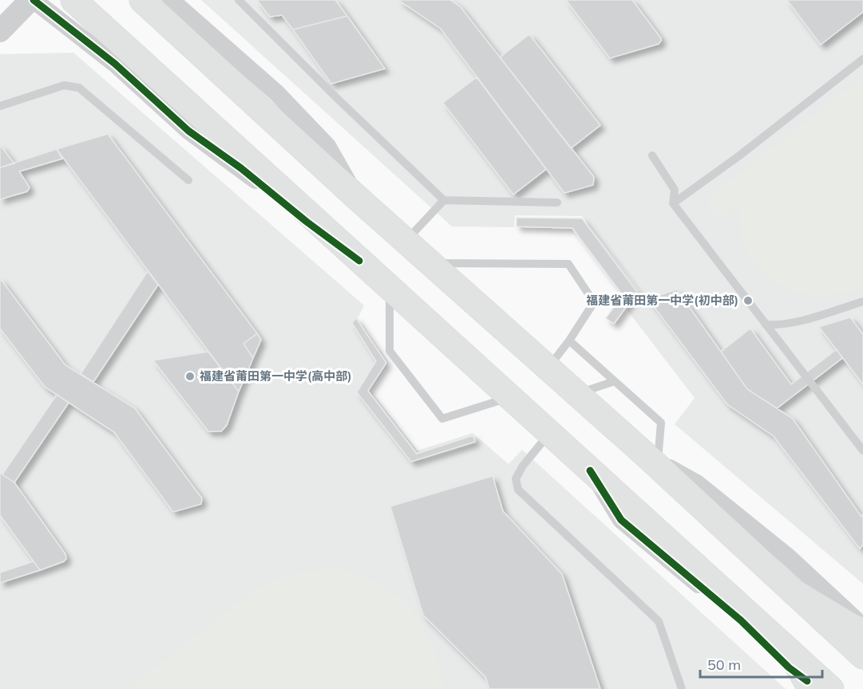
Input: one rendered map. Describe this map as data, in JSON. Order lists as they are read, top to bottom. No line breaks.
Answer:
{"places":["福建省莆田第一中学(初中部)","福建省莆田第一中学(高中部)"],"scale_bar":"50 m"}
